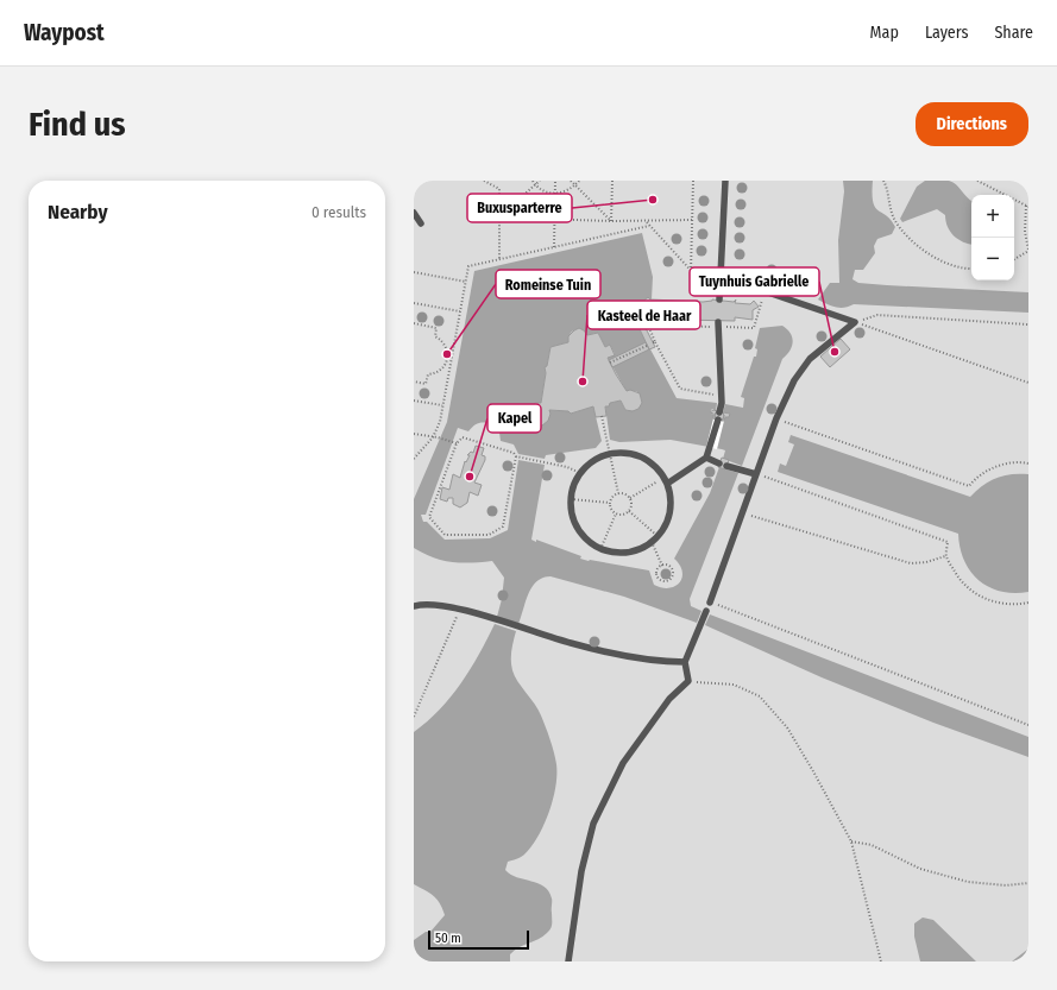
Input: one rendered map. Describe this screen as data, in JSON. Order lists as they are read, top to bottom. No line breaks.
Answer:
{"places":["Buxusparterre","Tuynhuis Gabrielle","Romeinse Tuin","Kasteel de Haar","Kapel"],"scale_bar":"50 m","page":{"header":"Waypost","nav":["Map","Layers","Share"],"buttons":"Directions","title":"Find us","heading":["Nearby","0 results"],"map_buttons":["+","−"],"scale":"50 m"}}
